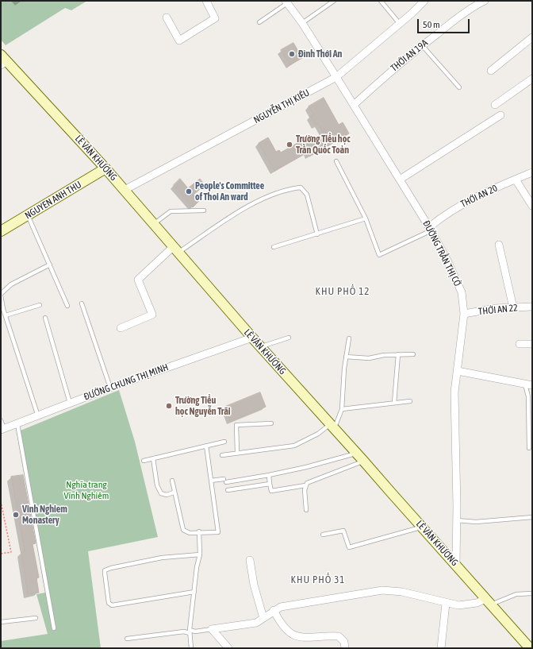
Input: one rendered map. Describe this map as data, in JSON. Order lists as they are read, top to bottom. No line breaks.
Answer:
{"streets":{"main road":["LÊ VĂN KHƯƠNG","NGUYEN ANH THU"],"street":["THỚI AN 19A","NGUYỄN THỊ KIÊU","THỚI AN 20","ĐƯỜNG TRẦN THỊ CỜ","THỚI AN 22","ĐƯỜNG CHUNG THỊ MINH"]},"crossings":[["THỚI AN 19A","ĐƯỜNG TRẦN THỊ CỜ"],["NGUYỄN THỊ KIÊU","LÊ VĂN KHƯƠNG"],["NGUYỄN THỊ KIÊU","ĐƯỜNG TRẦN THỊ CỜ"],["LÊ VĂN KHƯƠNG","NGUYEN ANH THU"],["LÊ VĂN KHƯƠNG","ĐƯỜNG TRẦN THỊ CỜ"],["LÊ VĂN KHƯƠNG","ĐƯỜNG CHUNG THỊ MINH"],["THỚI AN 20","ĐƯỜNG TRẦN THỊ CỜ"],["ĐƯỜNG TRẦN THỊ CỜ","THỚI AN 22"]],"districts":["KHU PHỐ 12","KHU PHỐ 31"],"parks":["Nghĩa trang Vĩnh Nghiêm"],"places":["Đình Thới An","Trường Tiểu học Trần Quốc Toản","People's Committee of Thoi An ward","Trường Tiểu học Nguyễn Trãi","Vinh Nghiem Monastery"],"scale_bar":"50 m"}
